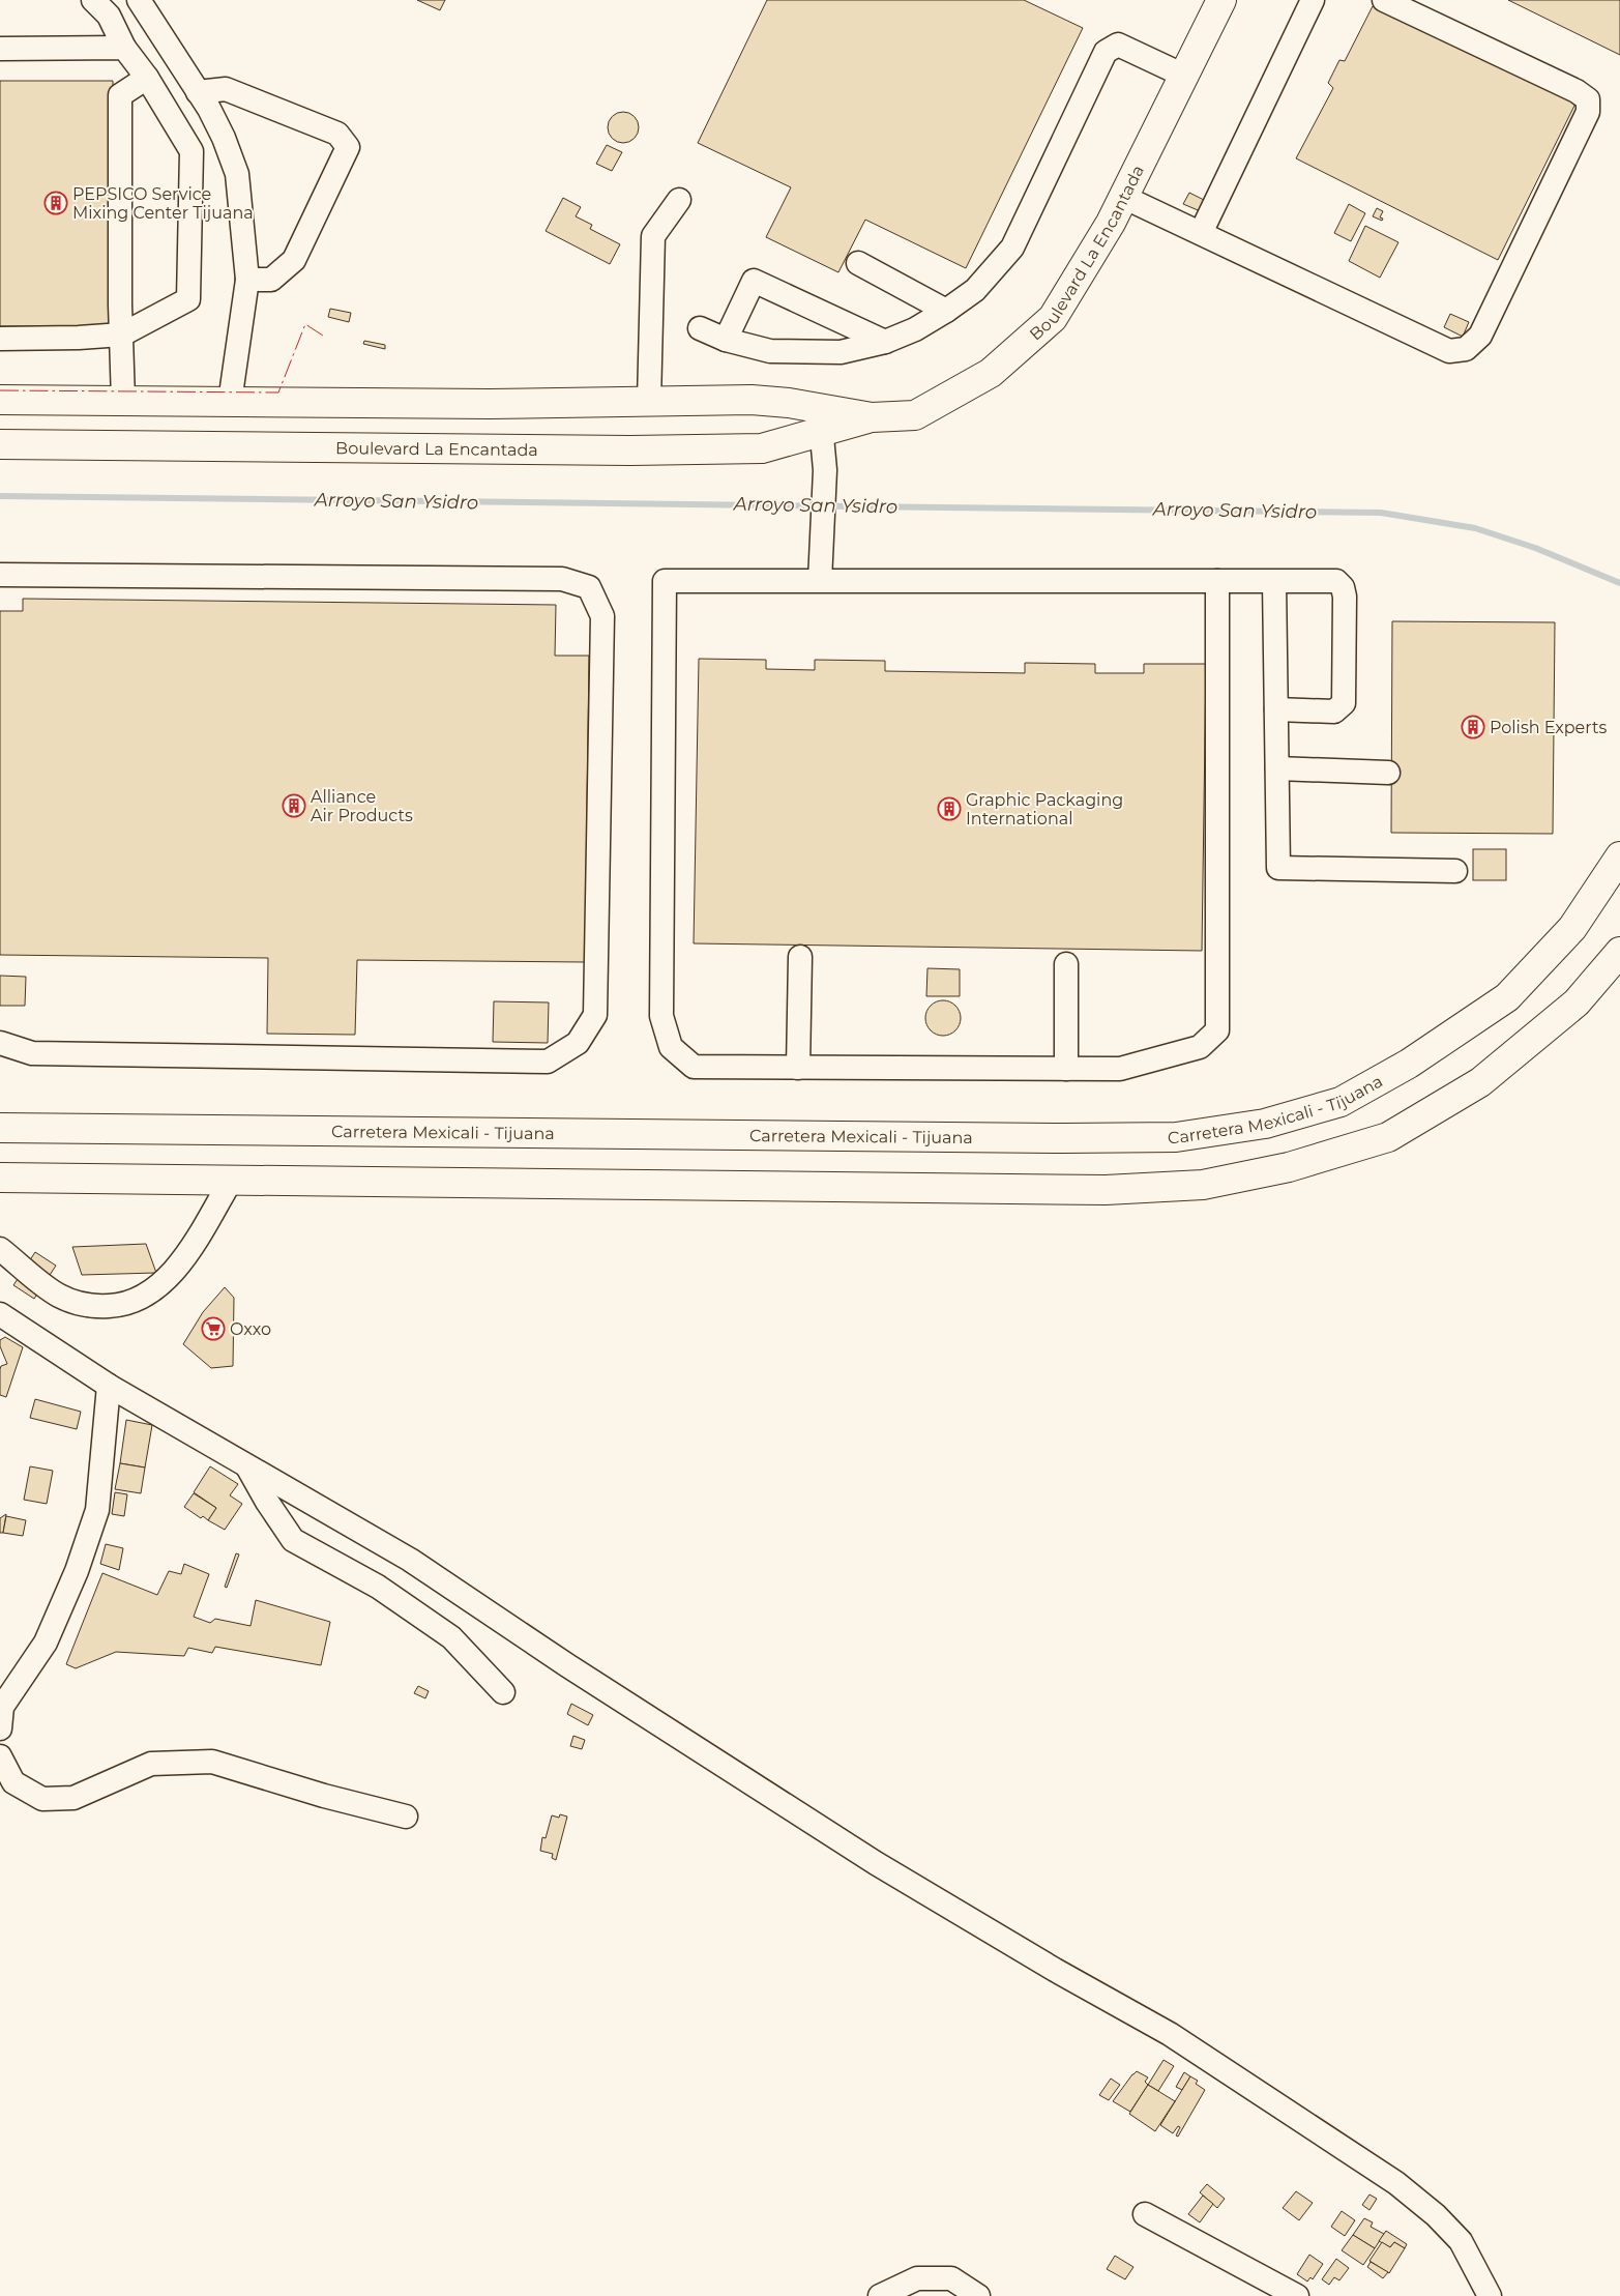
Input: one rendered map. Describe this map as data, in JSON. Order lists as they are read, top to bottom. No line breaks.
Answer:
{"streets":{"main road":["Boulevard La Encantada","Carretera Mexicali - Tijuana"]},"water":["Arroyo San Ysidro"],"places":{"building":["PEPSICO Service Mixing Center Tijuana","Polish Experts","Alliance Air Products","Graphic Packaging International"],"supermarket":["Oxxo"]}}
